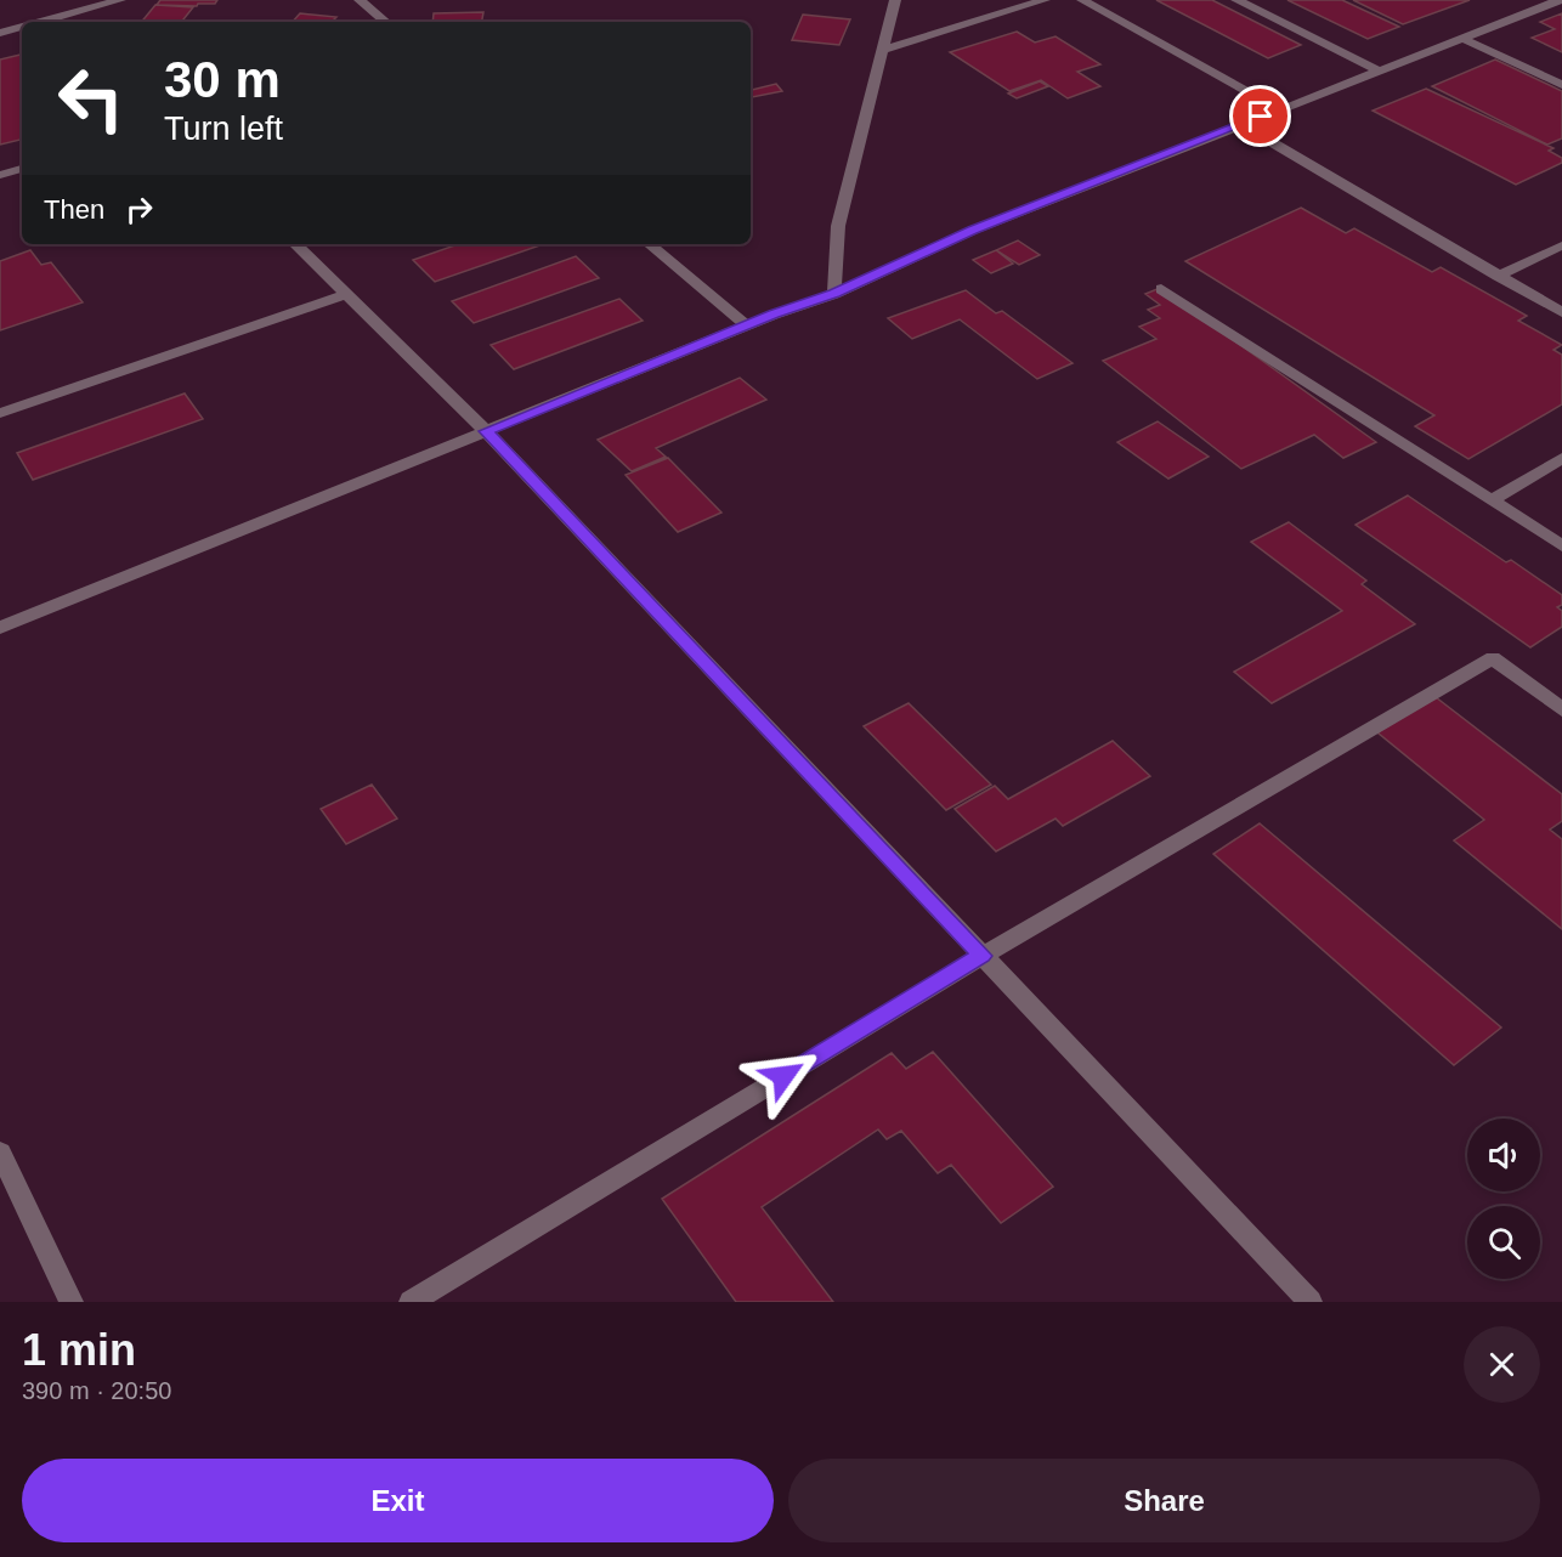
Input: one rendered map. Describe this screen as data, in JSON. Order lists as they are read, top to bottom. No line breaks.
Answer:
{"page":{"turn":["30 m","Turn left"],"then":"Then","heading":["1 min","390 m · 20:50"],"buttons":["Exit","Share"]}}
